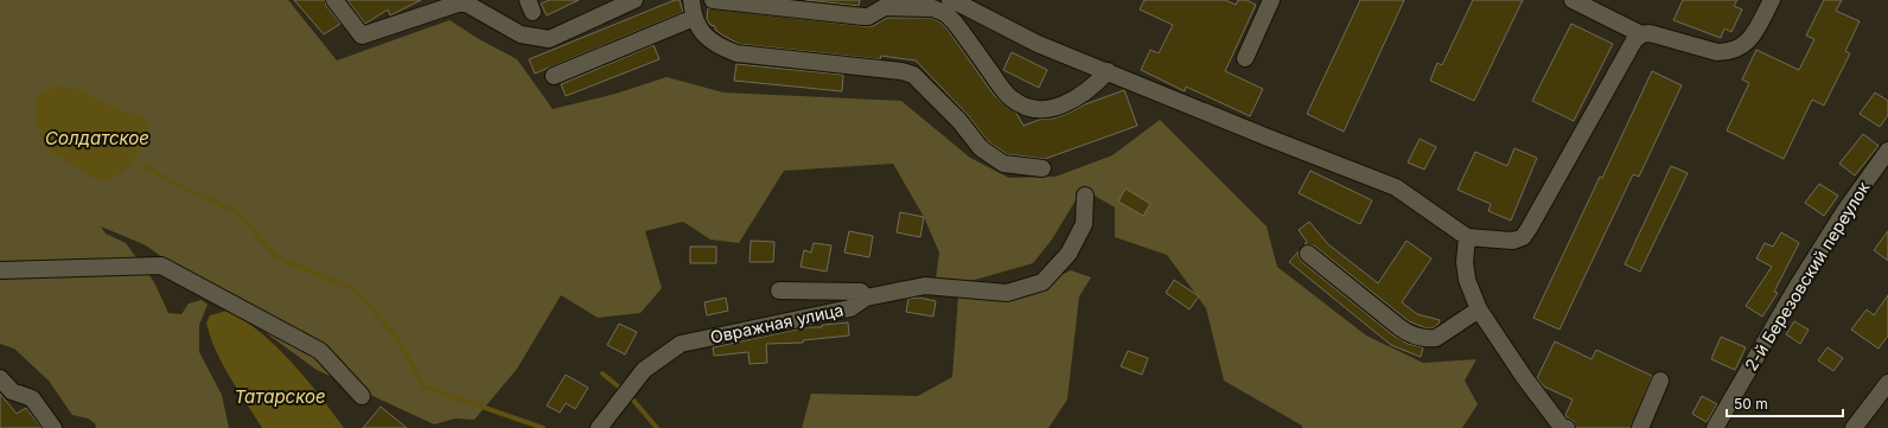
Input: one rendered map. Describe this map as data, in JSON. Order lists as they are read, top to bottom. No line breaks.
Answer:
{"streets":{"street":["2-й Березовский переулок","Овражная улица"]},"water":["Солдатское","Татарское"],"scale_bar":"50 m"}
